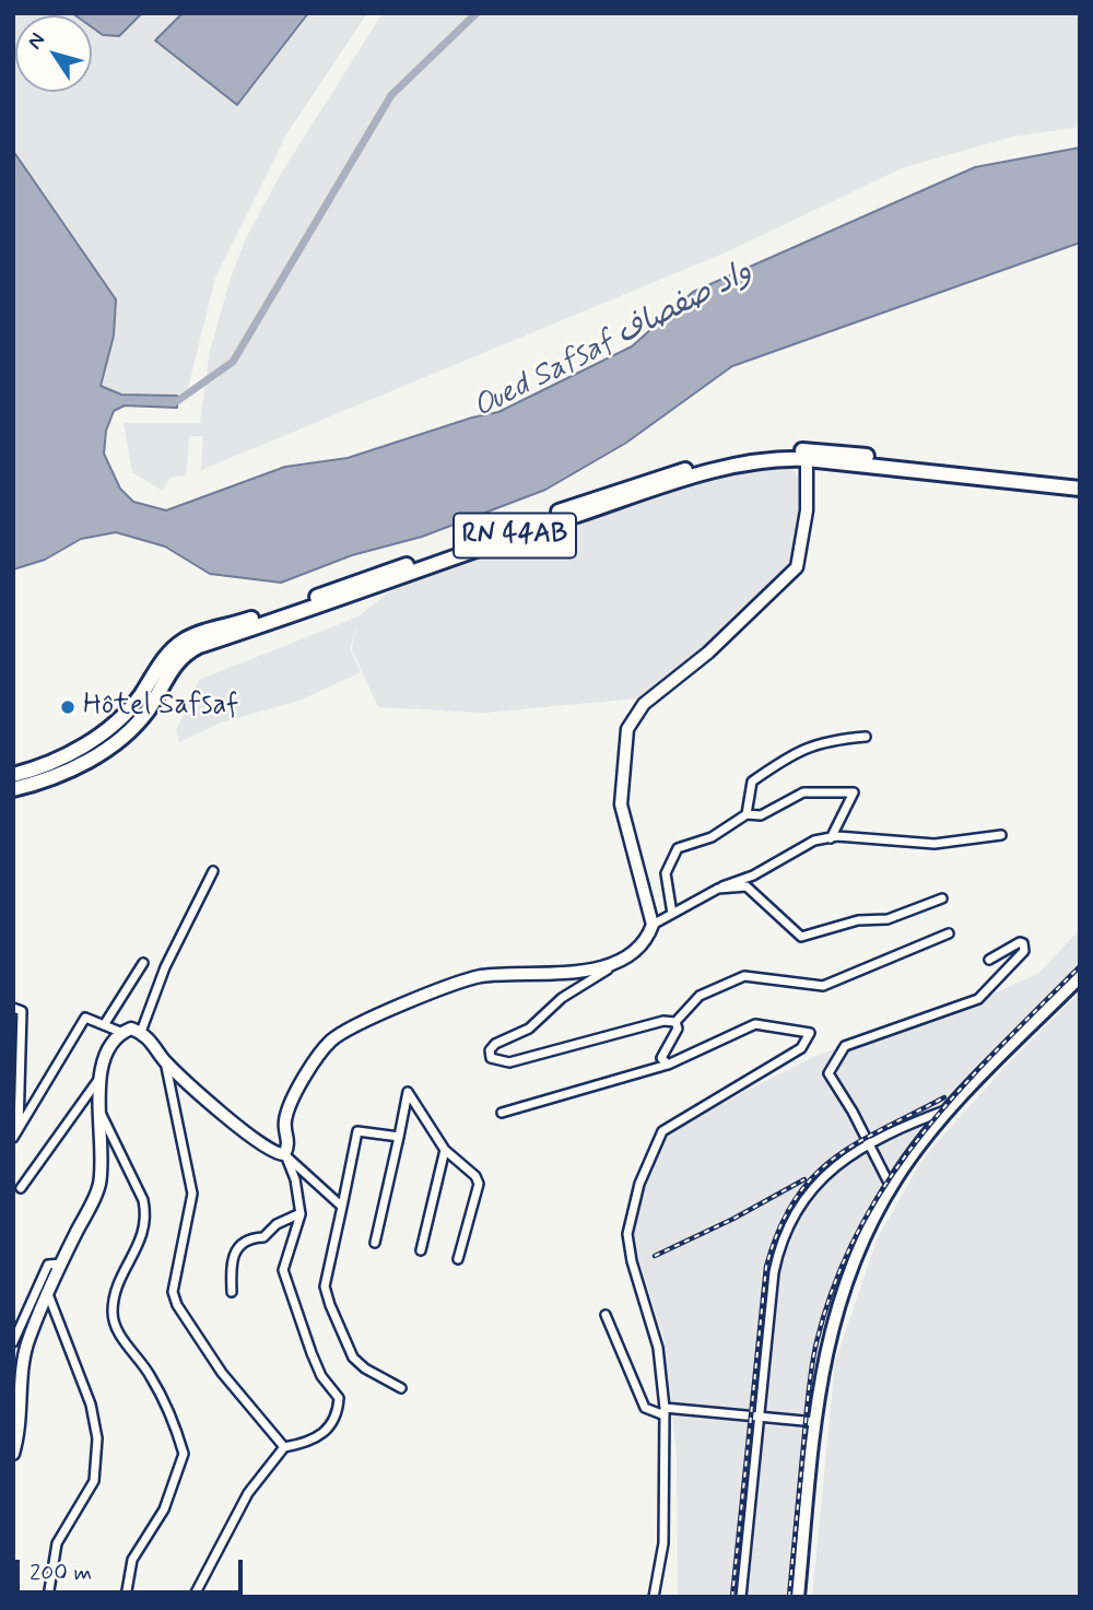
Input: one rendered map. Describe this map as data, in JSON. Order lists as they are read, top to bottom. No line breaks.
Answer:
{"streets":{"highway":["RN 44AB"]},"water":["Oued Safsaf واد صفصاف"],"places":["Hôtel Safsaf"],"scale_bar":"200 m","north":"top left"}
